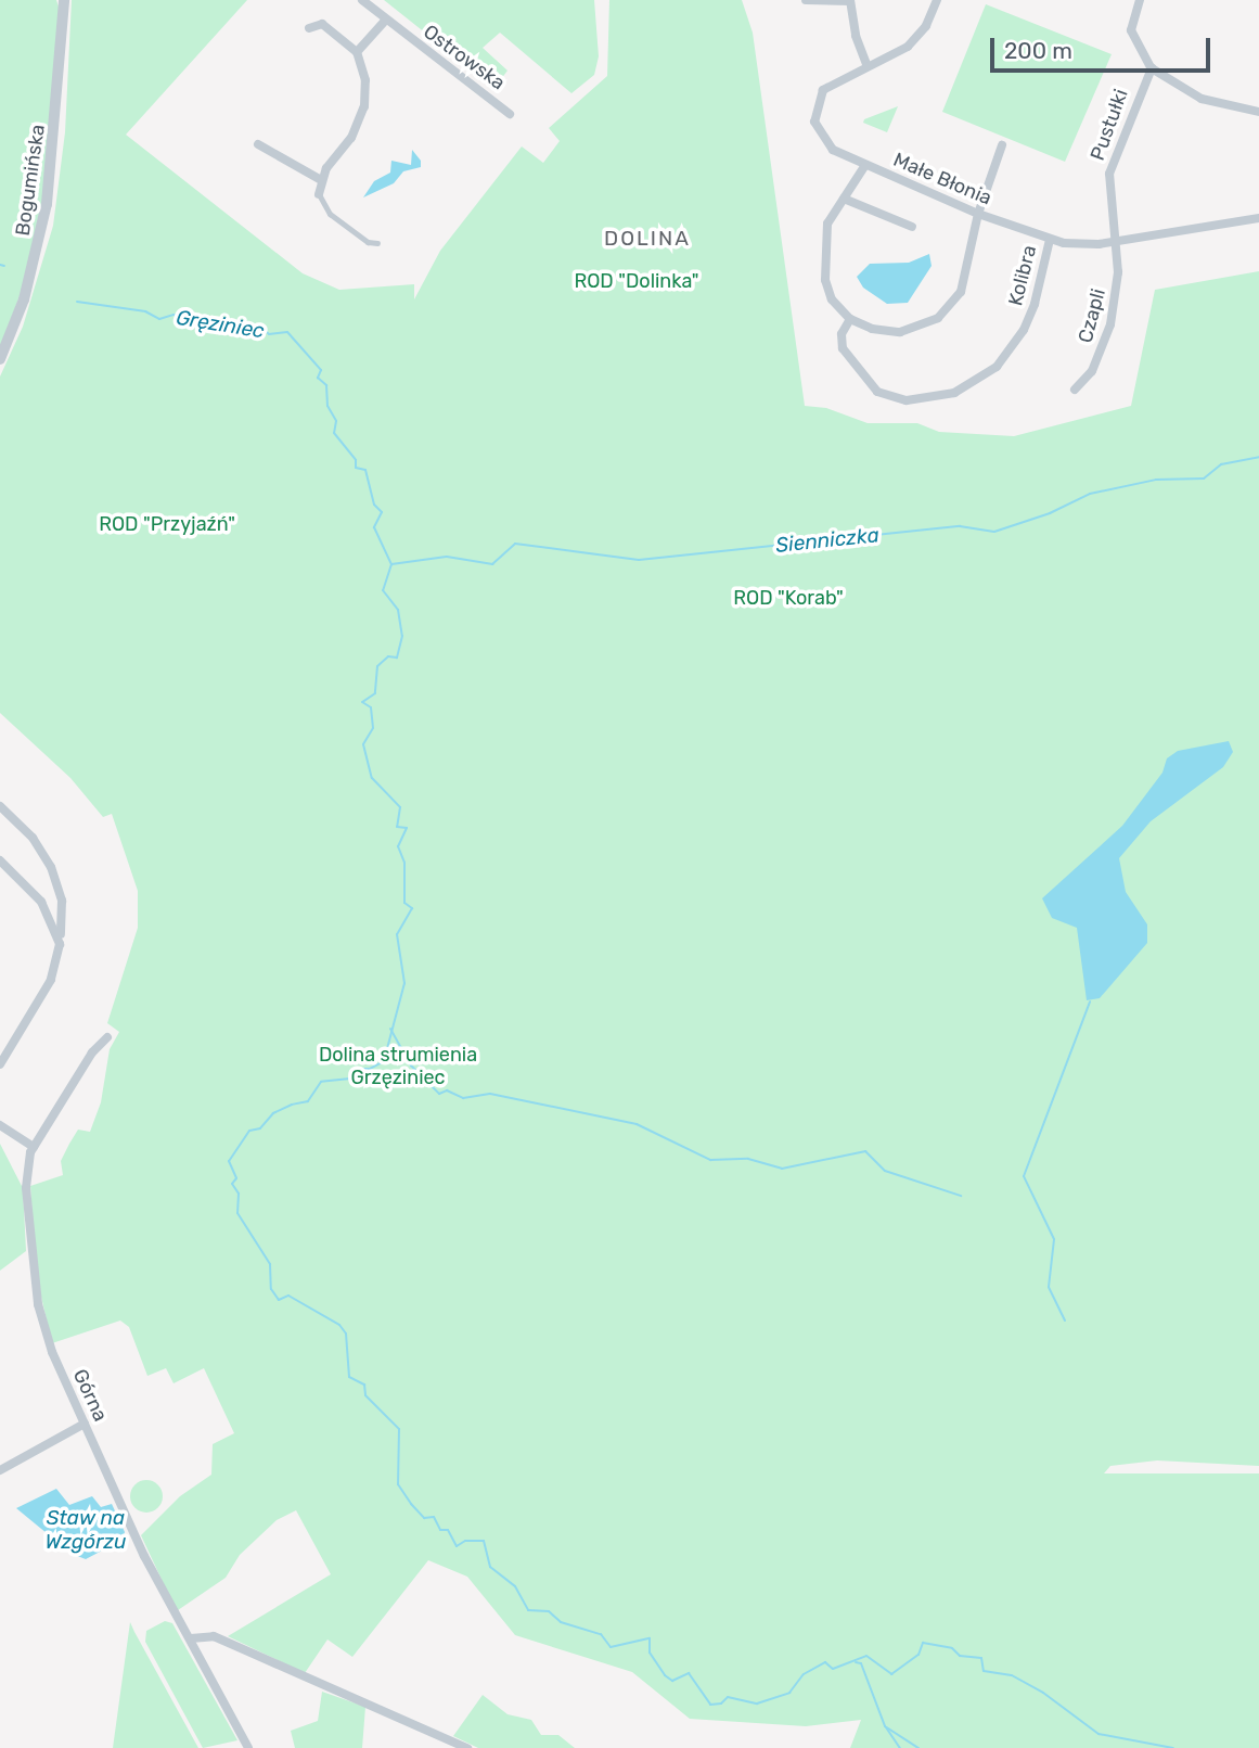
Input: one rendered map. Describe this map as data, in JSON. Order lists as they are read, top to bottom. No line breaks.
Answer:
{"streets":{"street":["Ostrowska","Pustułki","Małe Błonia","Bogumińska","Kolibra","Czapli","Górna"]},"crossings":[["Pustułki","Małe Błonia"],["Pustułki","Czapli"],["Małe Błonia","Kolibra"],["Małe Błonia","Czapli"]],"districts":["DOLINA"],"water":["Gręziniec","Sienniczka","Staw na Wzgórzu"],"parks":["ROD \"Dolinka\"","ROD \"Przyjaźń\"","ROD \"Korab\"","Dolina strumienia Grzęziniec"],"scale_bar":"200 m"}
